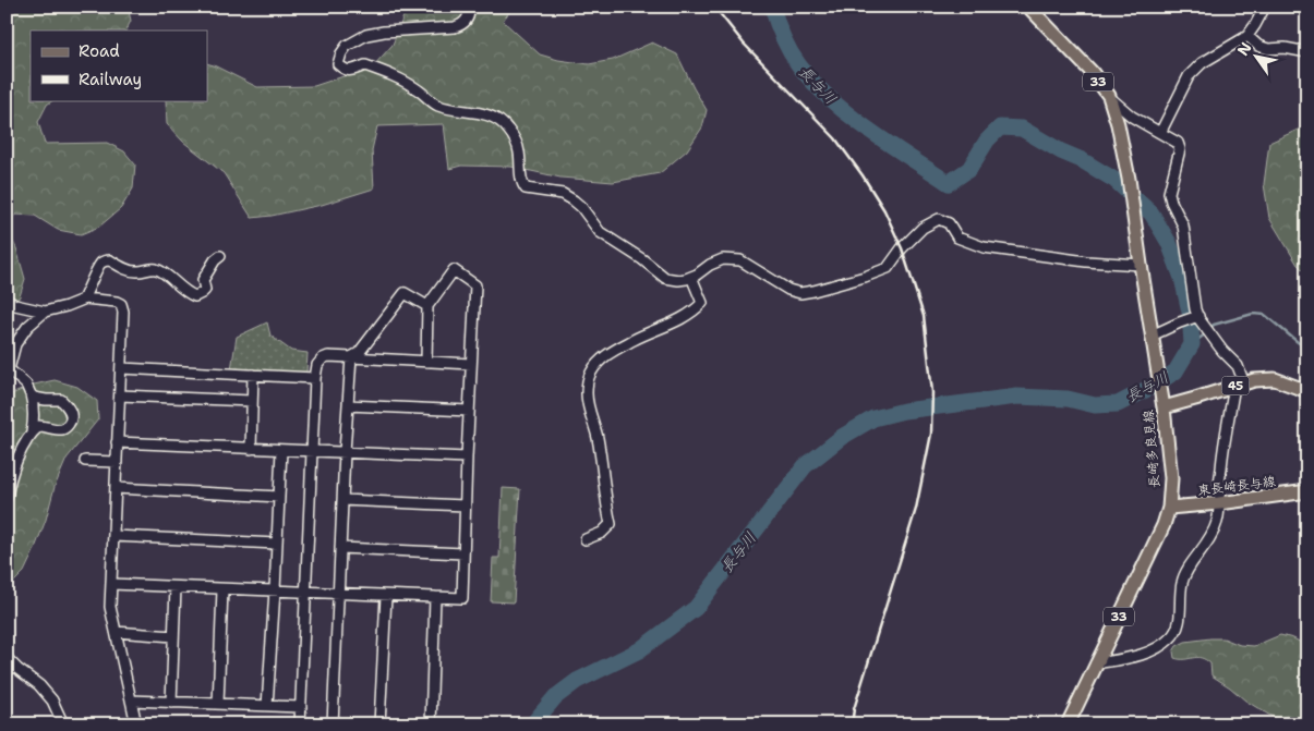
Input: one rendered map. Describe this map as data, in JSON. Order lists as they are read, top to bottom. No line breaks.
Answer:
{"streets":{"main road":["33","45","長崎多良見線","東長崎長与線"]},"crossings":[["33","長崎多良見線"],["45","長崎多良見線"],["長崎多良見線","東長崎長与線"]],"water":["長与川"],"legend":["Road","Railway"],"north":"top left"}
